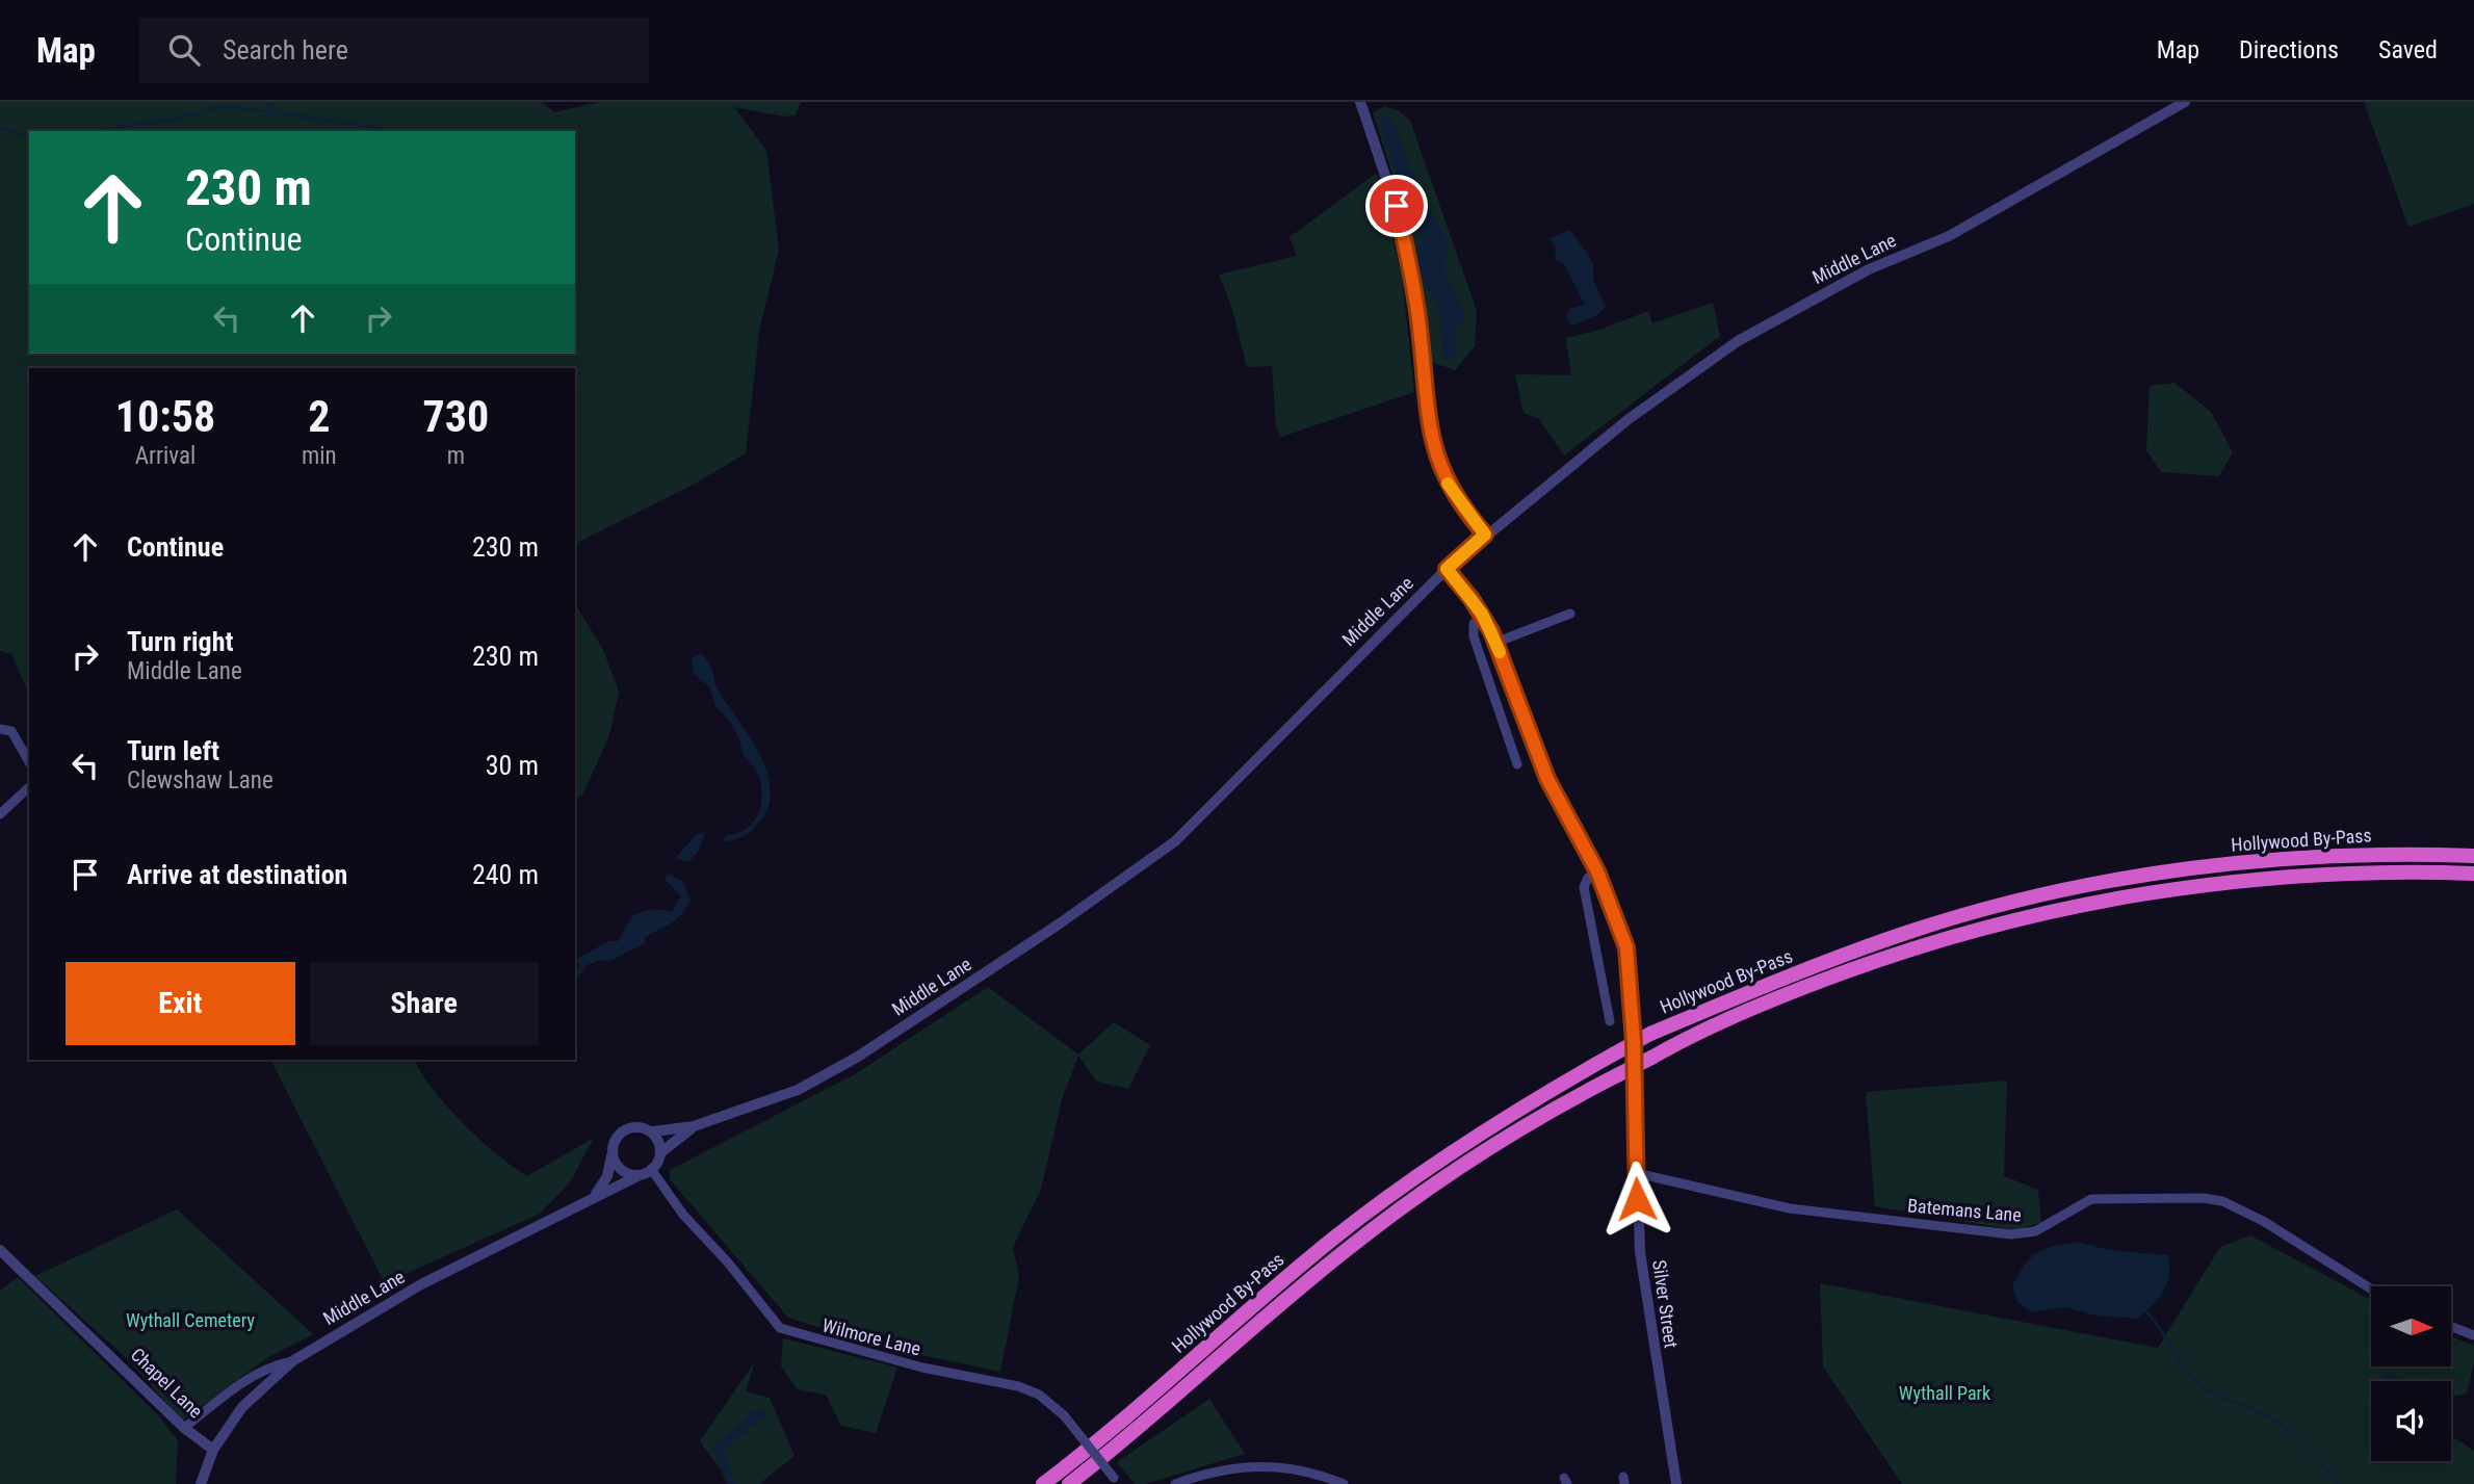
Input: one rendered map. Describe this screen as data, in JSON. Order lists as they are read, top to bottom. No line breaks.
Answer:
{"streets":{"highway":["Hollywood By-Pass"],"street":["Middle Lane","Batemans Lane","Silver Street","Wilmore Lane","Chapel Lane"]},"crossings":[["Middle Lane","Silver Street"],["Middle Lane","Wilmore Lane"],["Middle Lane","Chapel Lane"],["Batemans Lane","Silver Street"]],"parks":["Wythall Cemetery","Wythall Park"],"north":"right","page":{"header":"Map","search":"Search here","nav":["Map","Directions","Saved"],"turn":["230 m","Continue"],"eta":["10:58","Arrival","2","min","730","m"],"list":[{"name":"Continue","value":"230 m"},{"name":"Turn right","note":"Middle Lane","value":"230 m"},{"name":"Turn left","note":"Clewshaw Lane","value":"30 m"},{"name":"Arrive at destination","value":"240 m"}],"buttons":["Exit","Share"]}}
